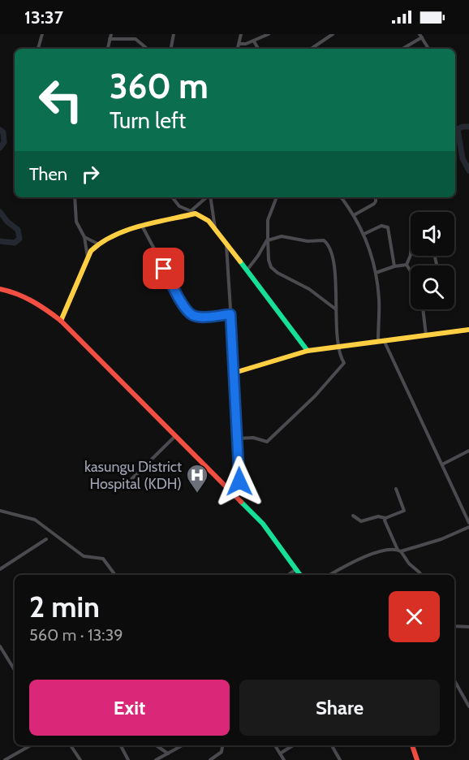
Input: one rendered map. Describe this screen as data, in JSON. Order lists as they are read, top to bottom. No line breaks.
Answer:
{"places":{"hospital":["kasungu District Hospital (KDH)"]},"page":{"status":"13:37","turn":["360 m","Turn left"],"then":"Then","heading":["2 min","560 m · 13:39"],"buttons":["Exit","Share"]}}
